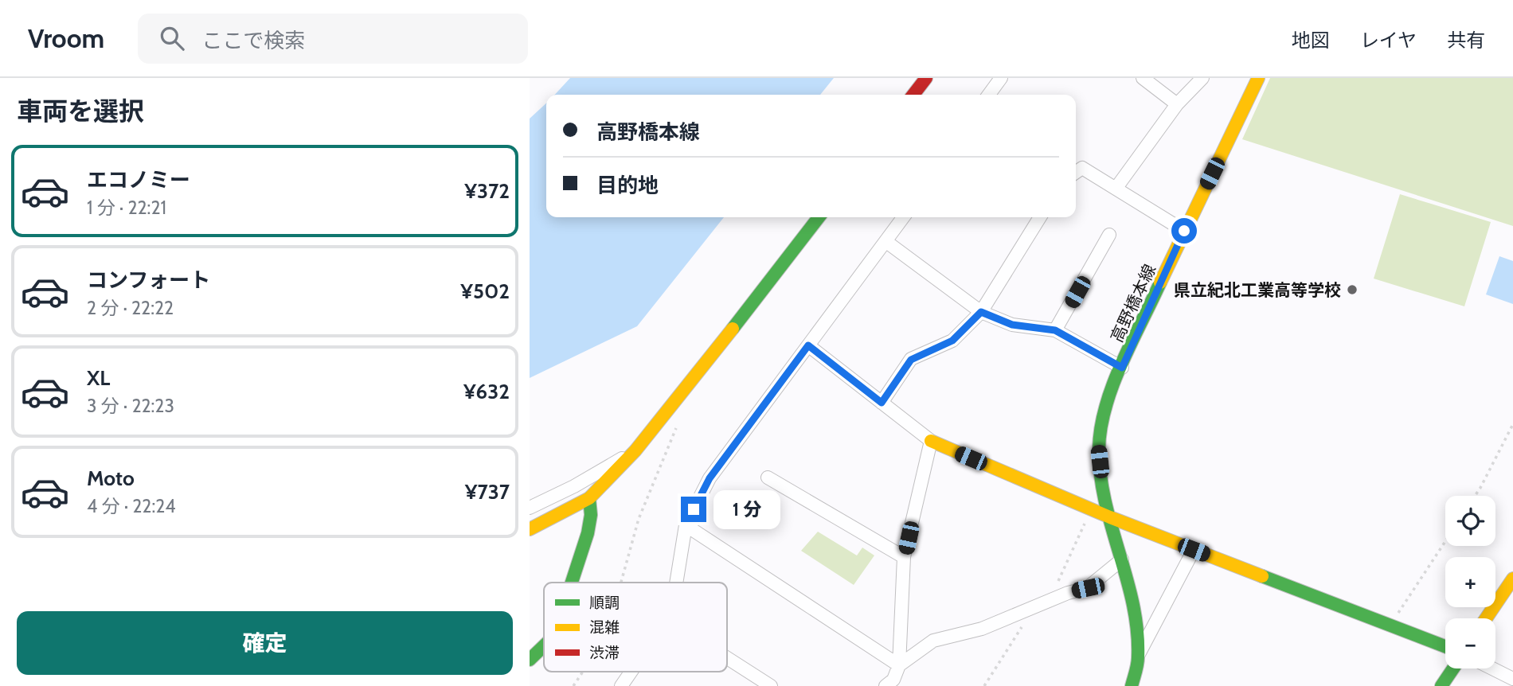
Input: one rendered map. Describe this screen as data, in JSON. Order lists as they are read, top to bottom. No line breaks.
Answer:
{"streets":{"street":["高野橋本線"]},"places":["県立紀北工業高等学校"],"legend":["順調","混雑","渋滞"],"page":{"header":"Vroom","search":"ここで検索","nav":["地図","レイヤ","共有"],"heading":"車両を選択","banner":["高野橋本線","目的地"],"list":[{"name":"エコノミー","note":"1 分 · 22:21","value":"¥372"},{"name":"コンフォート","note":"2 分 · 22:22","value":"¥502"},{"name":"XL","note":"3 分 · 22:23","value":"¥632"},{"name":"Moto","note":"4 分 · 22:24","value":"¥737"}],"bubble":"1 分","map_buttons":["+","−"],"buttons":"確定"}}
